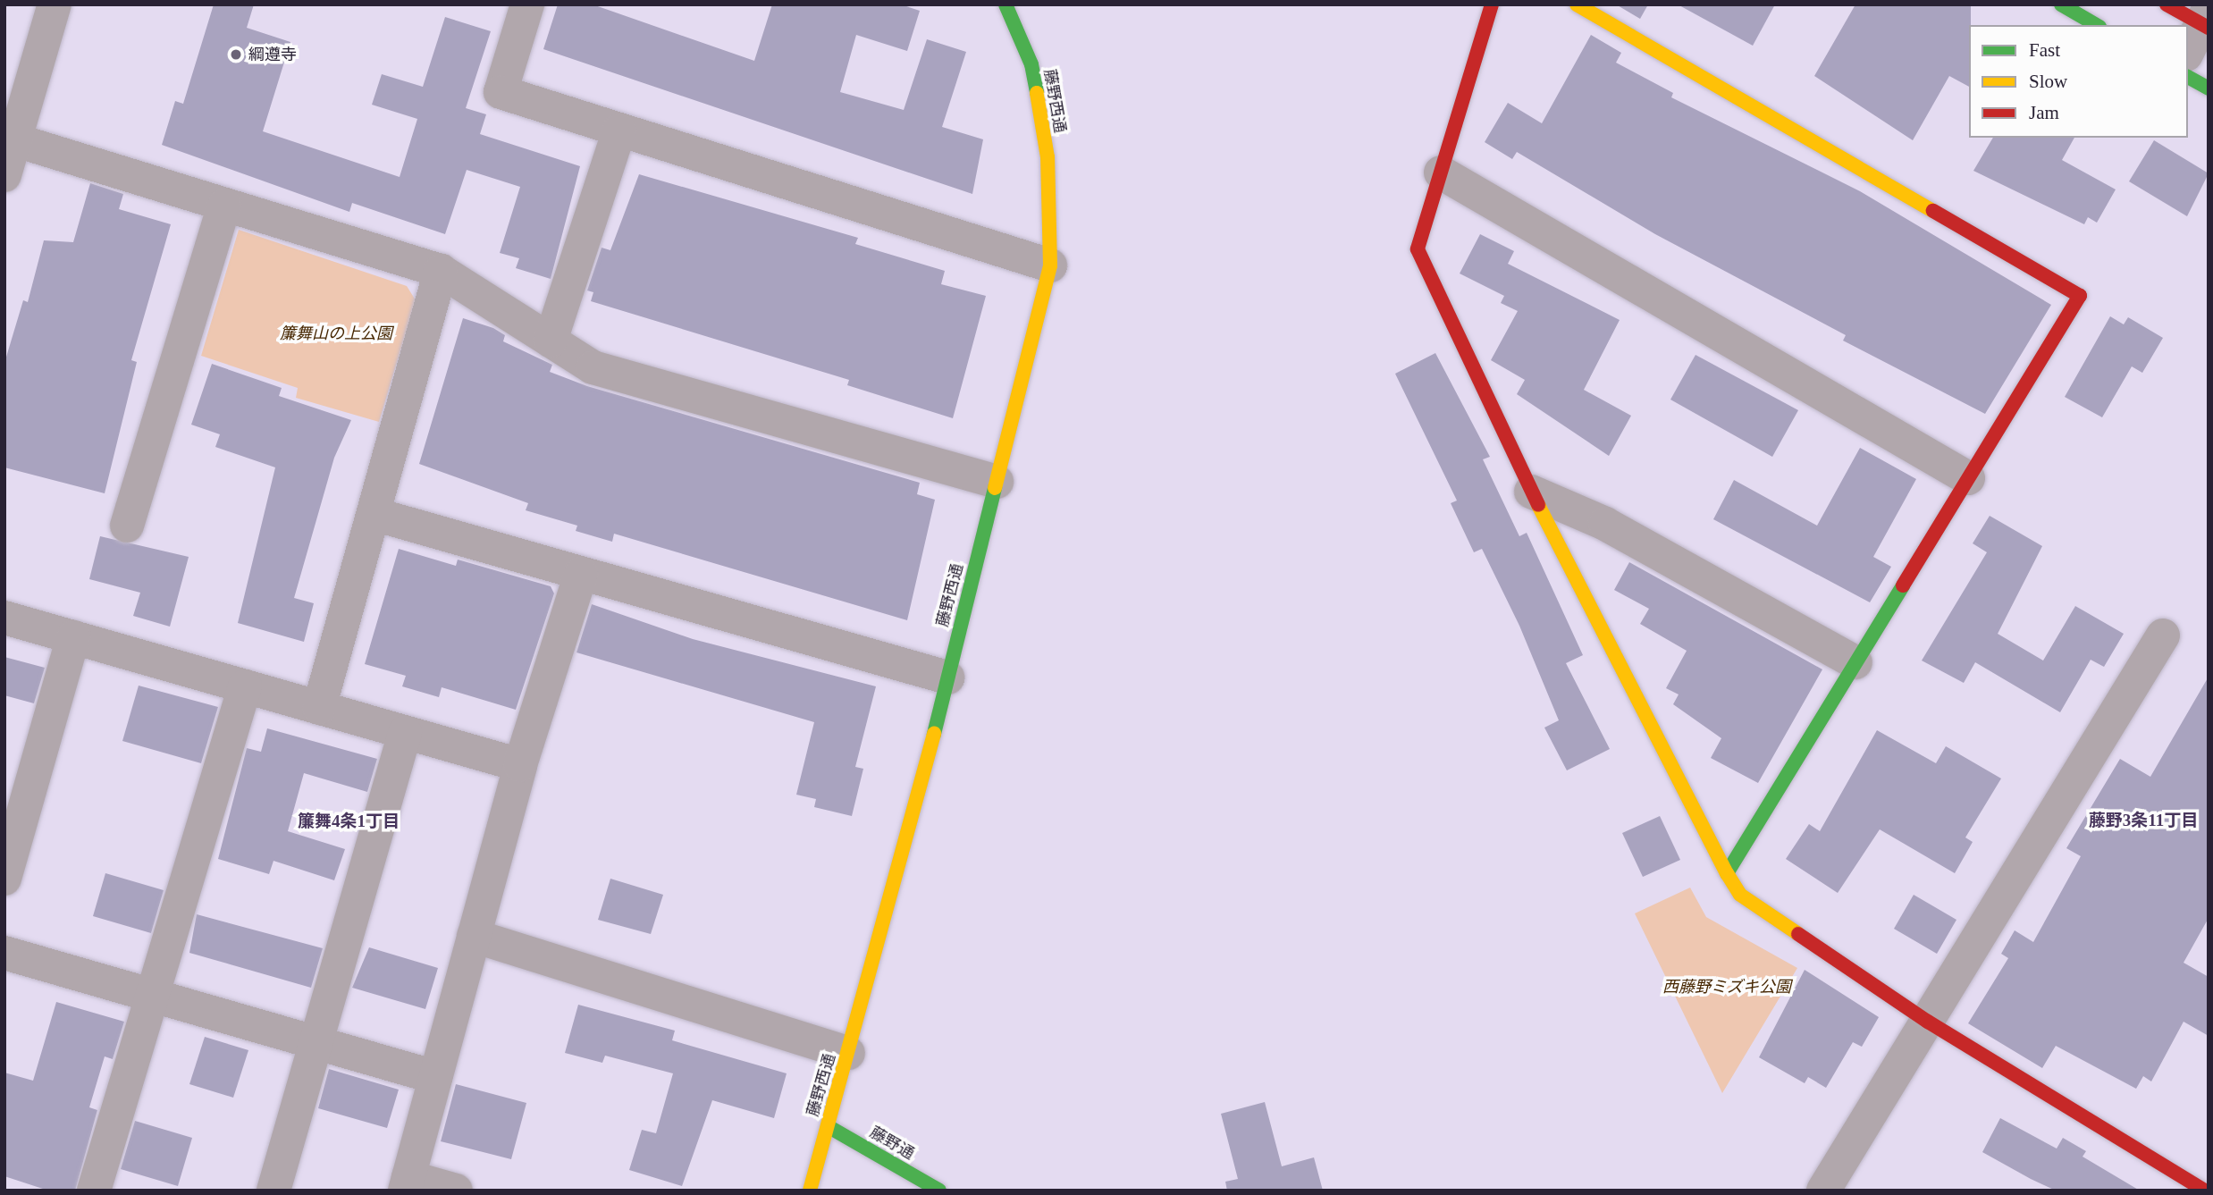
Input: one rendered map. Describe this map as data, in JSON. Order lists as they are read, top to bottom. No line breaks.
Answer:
{"streets":{"main road":["藤野西通","藤野通"]},"crossings":[["藤野西通","藤野通"]],"districts":["藤野3条11丁目","簾舞4条1丁目"],"parks":["簾舞山の上公園","西藤野ミズキ公園"],"places":["綱遵寺"],"legend":["Fast","Slow","Jam"]}
